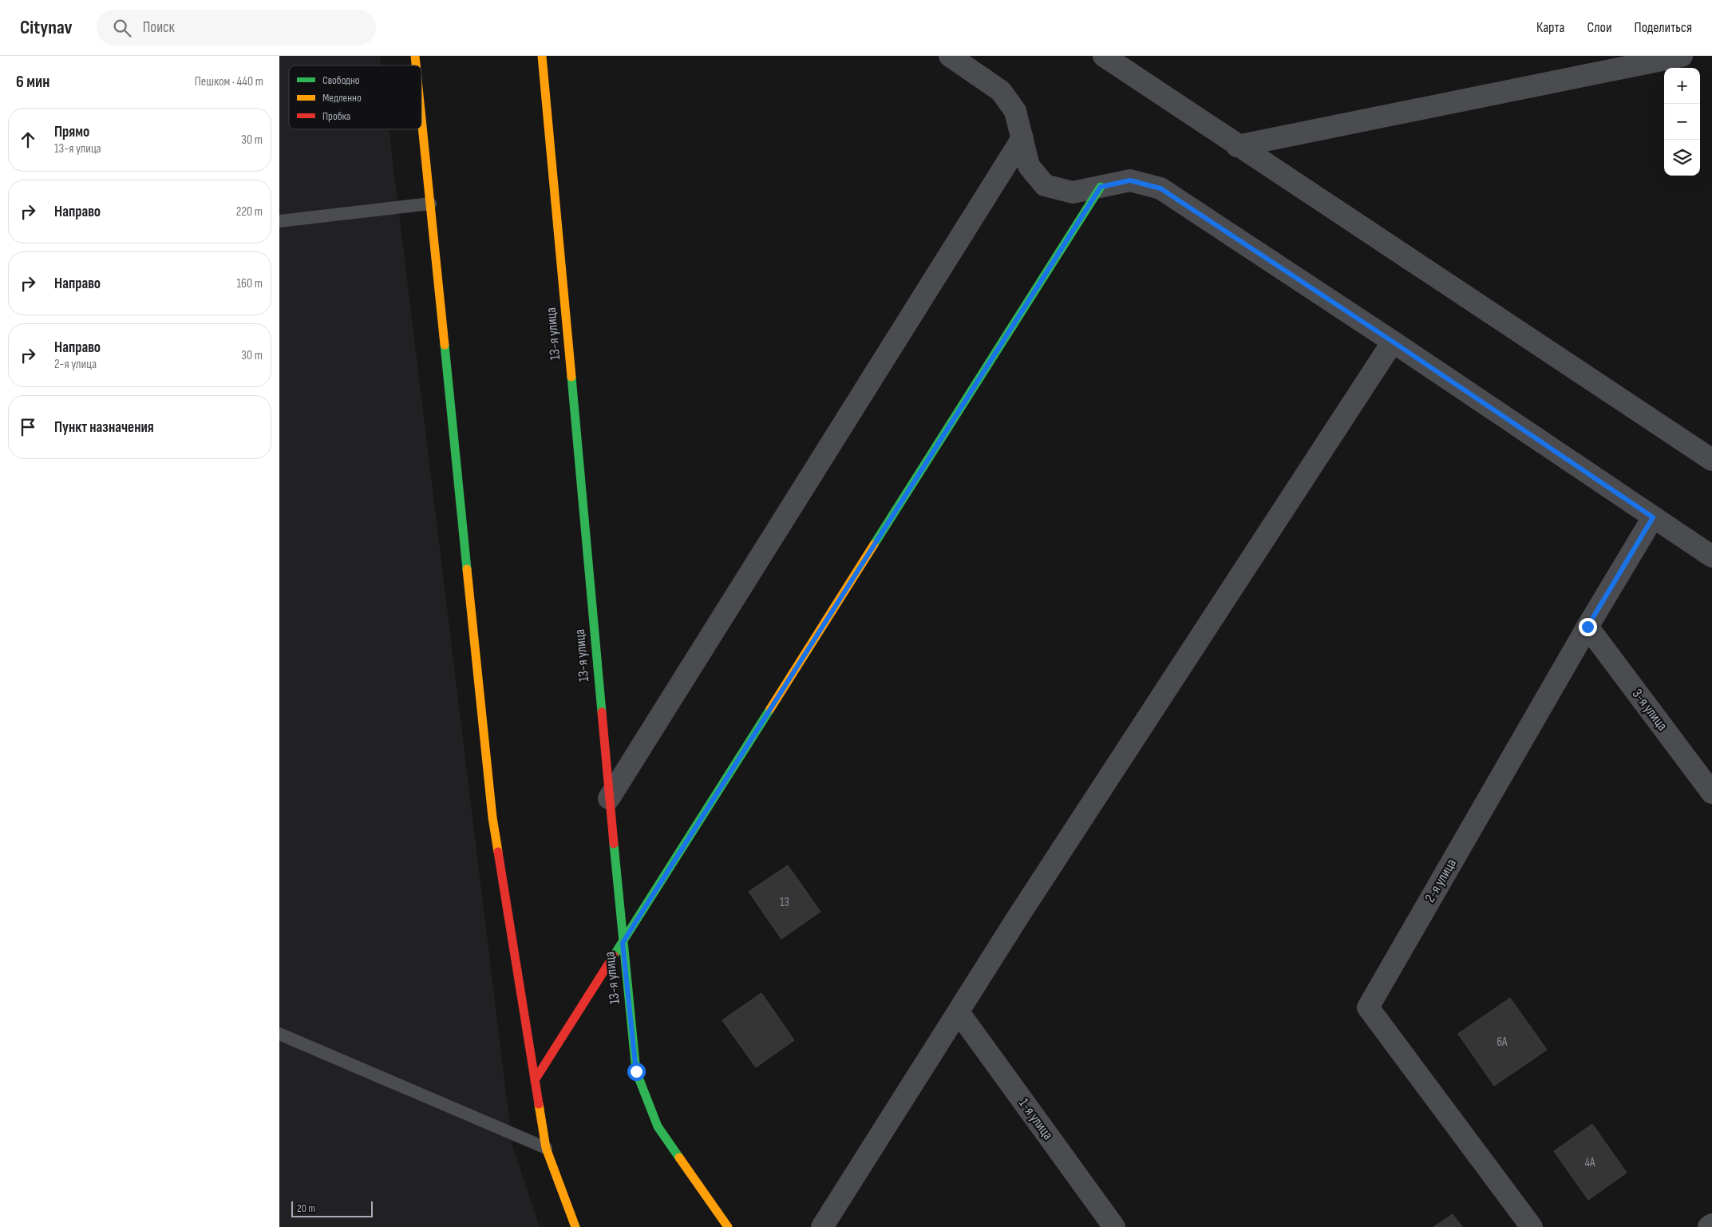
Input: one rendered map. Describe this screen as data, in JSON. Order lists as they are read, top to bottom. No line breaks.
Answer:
{"streets":{"street":["13-я улица","3-я улица","2-я улица","1-я улица"]},"crossings":[["3-я улица","2-я улица"]],"house_numbers":["13","6А","4А"],"legend":["Свободно","Медленно","Пробка"],"scale_bar":"20 m","page":{"header":"Citynav","search":"Поиск","nav":["Карта","Слои","Поделиться"],"heading":["6 мин","Пешком · 440 m"],"map_buttons":["+","−"],"list":[["Прямо","13-я улица","30 m"],["Направо","220 m"],["Направо","160 m"],["Направо","2-я улица","30 m"],"Пункт назначения"],"scale":"20 m"}}
